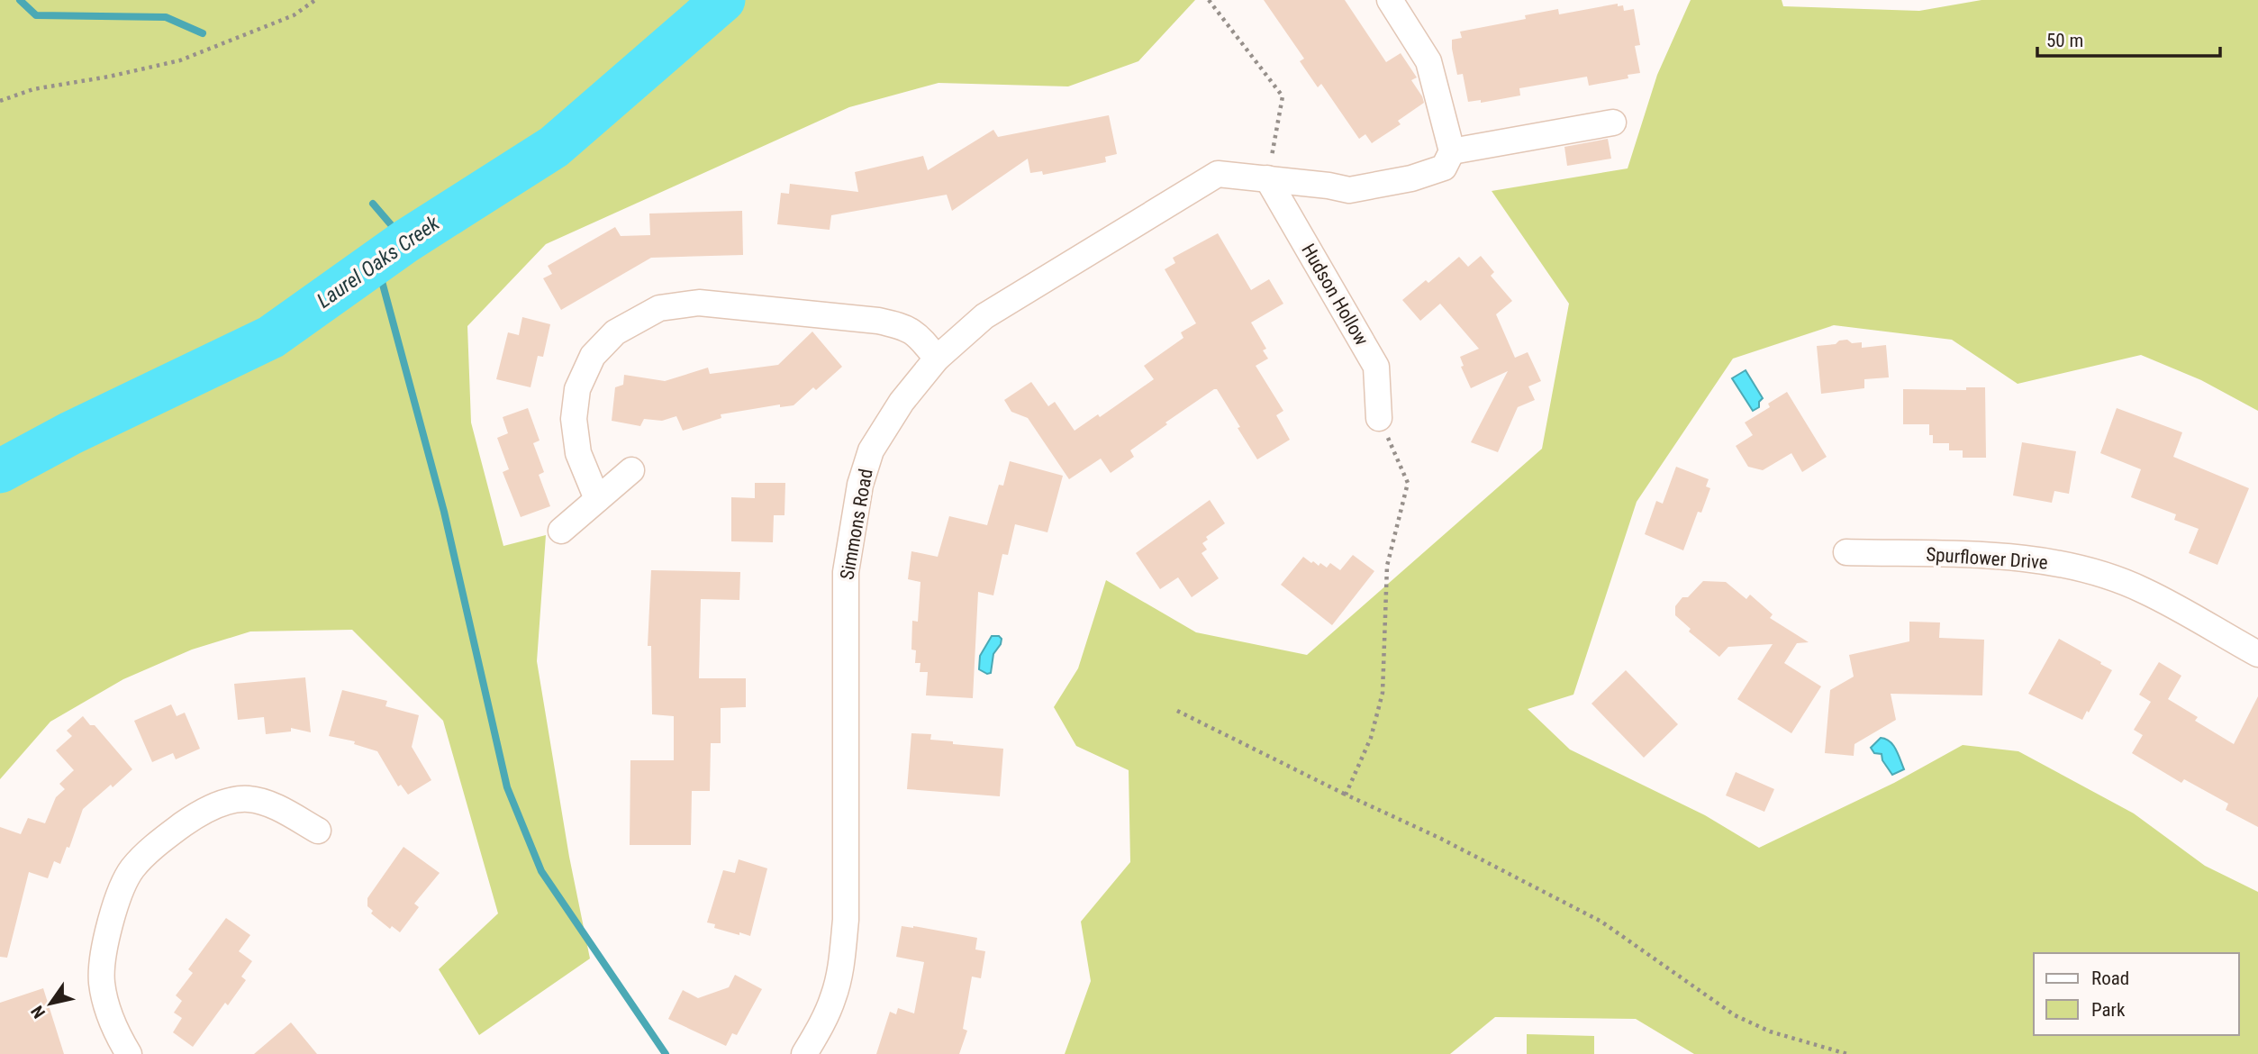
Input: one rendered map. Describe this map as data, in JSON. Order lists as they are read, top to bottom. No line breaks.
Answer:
{"streets":{"street":["Hudson Hollow","Simmons Road","Spurflower Drive"]},"crossings":[["Hudson Hollow","Simmons Road"]],"water":["Laurel Oaks Creek"],"legend":["Road","Park"],"scale_bar":"50 m","north":"bottom left"}
